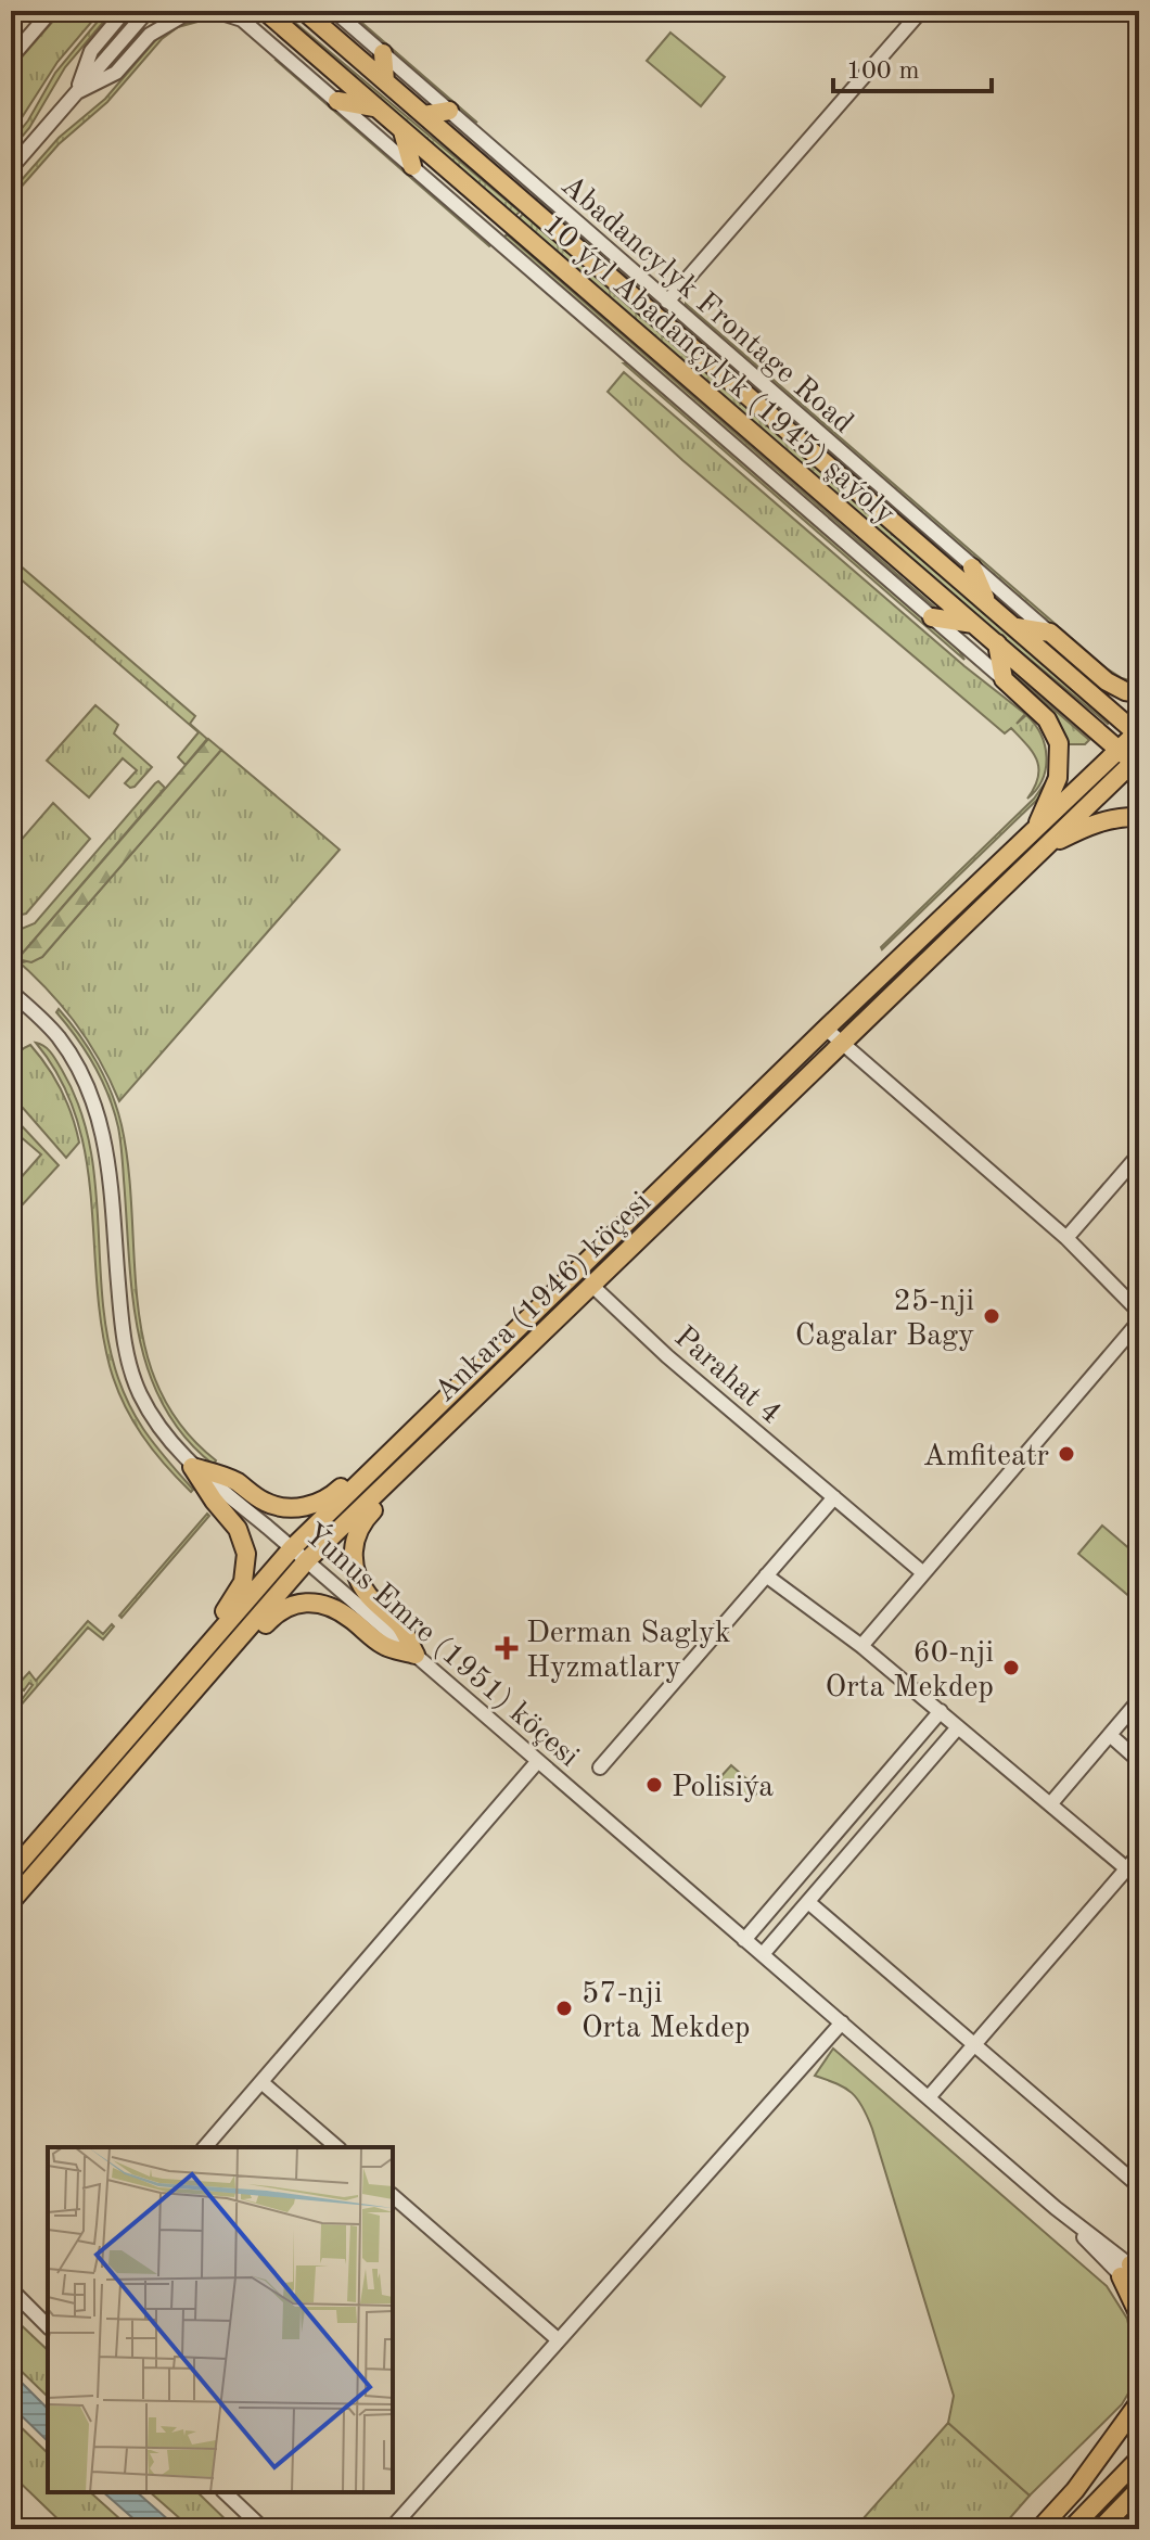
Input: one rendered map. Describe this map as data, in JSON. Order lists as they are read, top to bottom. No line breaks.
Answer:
{"streets":{"main road":["10 ýyl Abadançylyk (1945) şaýoly","Ankara (1946) köçesi"],"street":["Abadancylyk Frontage Road","Parahat 4","Ýunus Emre (1951) köçesi"]},"crossings":[["10 ýyl Abadançylyk (1945) şaýoly","Ankara (1946) köçesi"],["Ankara (1946) köçesi","Parahat 4"],["Ankara (1946) köçesi","Ýunus Emre (1951) köçesi"]],"places":{"other":["25-nji Cagalar Bagy","Amfiteatr","60-nji Orta Mekdep","Polisiýa","57-nji Orta Mekdep"],"health":["Derman Saglyk Hyzmatlary"]},"scale_bar":"100 m"}
